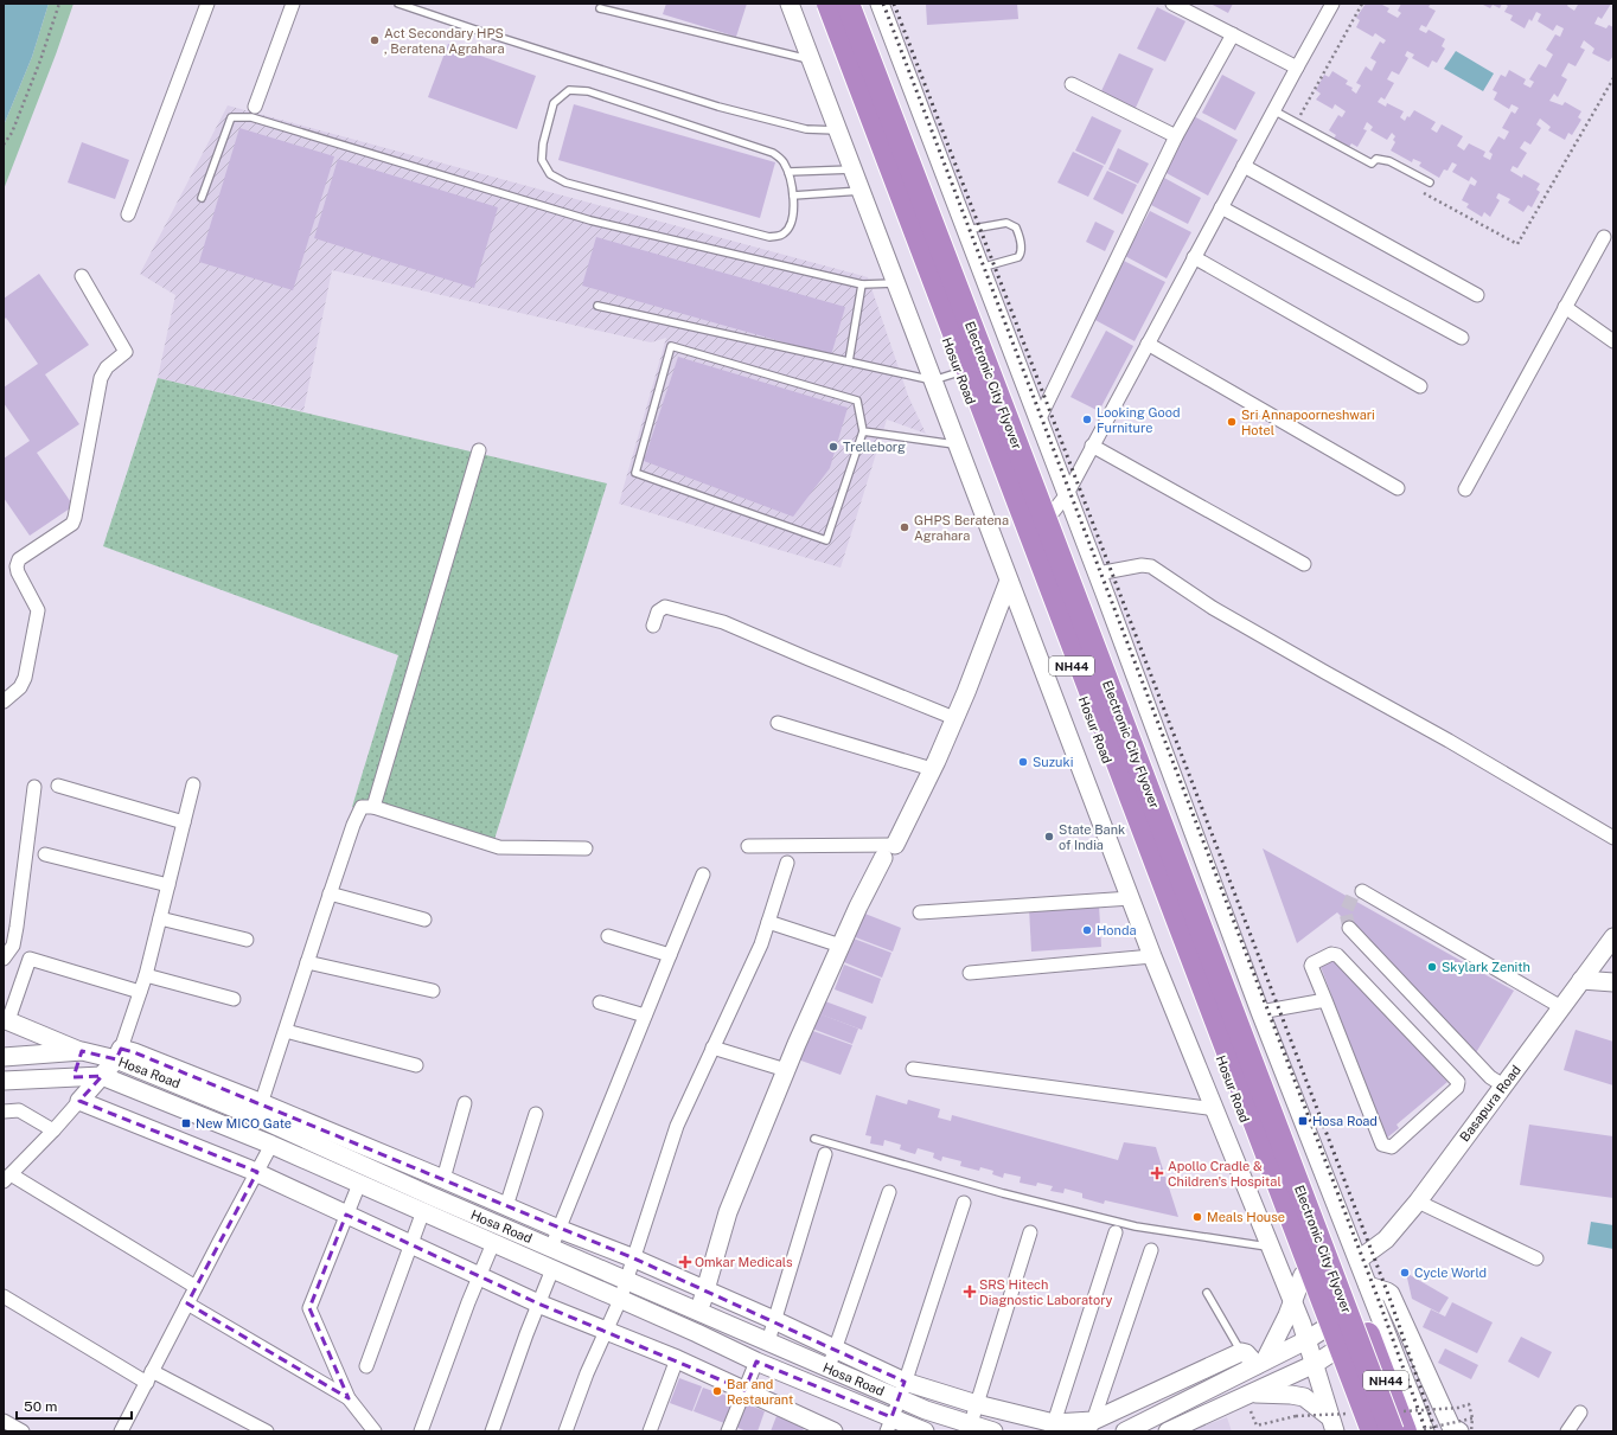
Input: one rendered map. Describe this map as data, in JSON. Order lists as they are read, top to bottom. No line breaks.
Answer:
{"streets":{"highway":["Hosur Road","Electronic City Flyover","NH44"],"street":["Hosa Road","Basapura Road"]},"places":{"other":["Act Secondary HPS , Beratena Agrahara","Looking Good Furniture","Sri Annapoorneshwari Hotel","Trelleborg","GHPS Beratena Agrahara","Suzuki","State Bank of India","Honda","Skylark Zenith","Meals House","Cycle World","Bar and Restaurant"],"transit":["Hosa Road","New MICO Gate"],"health":["Apollo Cradle & Children's Hospital","Omkar Medicals","SRS Hitech Diagnostic Laboratory"]},"scale_bar":"50 m"}
